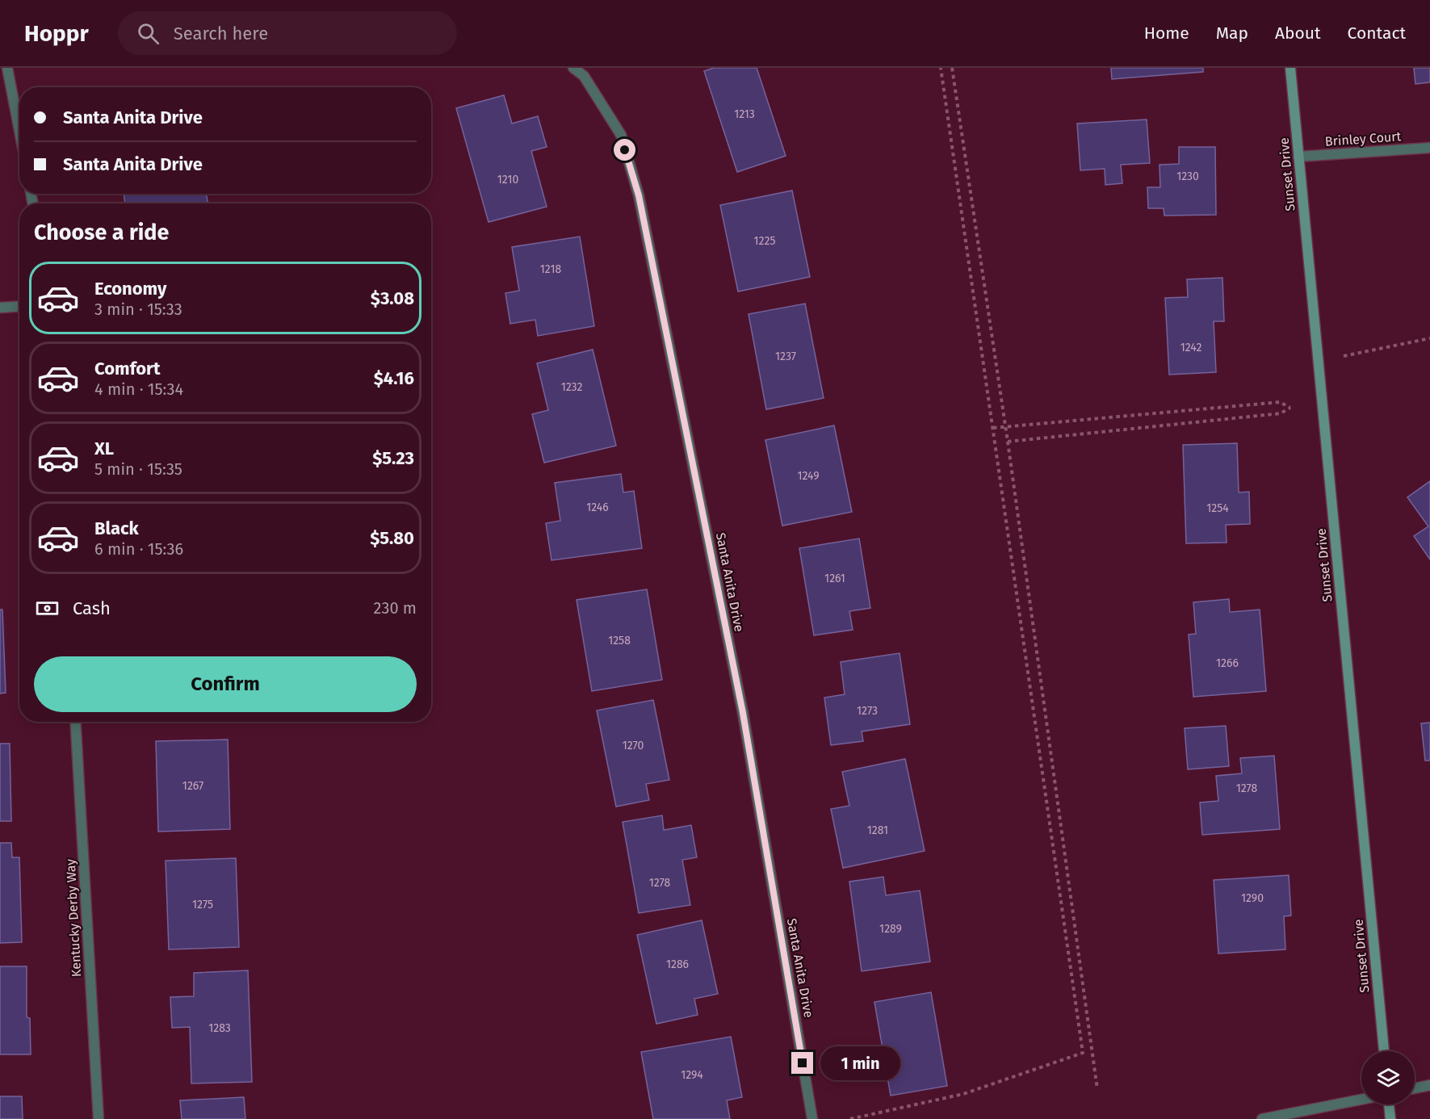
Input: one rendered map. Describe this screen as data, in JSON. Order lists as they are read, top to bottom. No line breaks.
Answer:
{"streets":{"main road":["Sunset Drive"],"street":["Brinley Court","Santa Anita Drive","Kentucky Derby Way"]},"crossings":[["Brinley Court","Sunset Drive"]],"house_numbers":["1213","1230","1210","1225","1218","1242","1237","1232","1249","1246","1254","1261","1258","1266","1273","1270","1267","1278","1281","1278","1290","1275","1289","1286","1283","1294"],"page":{"header":"Hoppr","search":"Search here","nav":["Home","Map","About","Contact"],"banner":["Santa Anita Drive","Santa Anita Drive"],"heading":"Choose a ride","list":[{"name":"Economy","note":"3 min · 15:33","value":"$3.08"},{"name":"Comfort","note":"4 min · 15:34","value":"$4.16"},{"name":"XL","note":"5 min · 15:35","value":"$5.23"},{"name":"Black","note":"6 min · 15:36","value":"$5.80"}],"pay":["Cash","230 m"],"buttons":"Confirm","bubble":"1 min"}}
